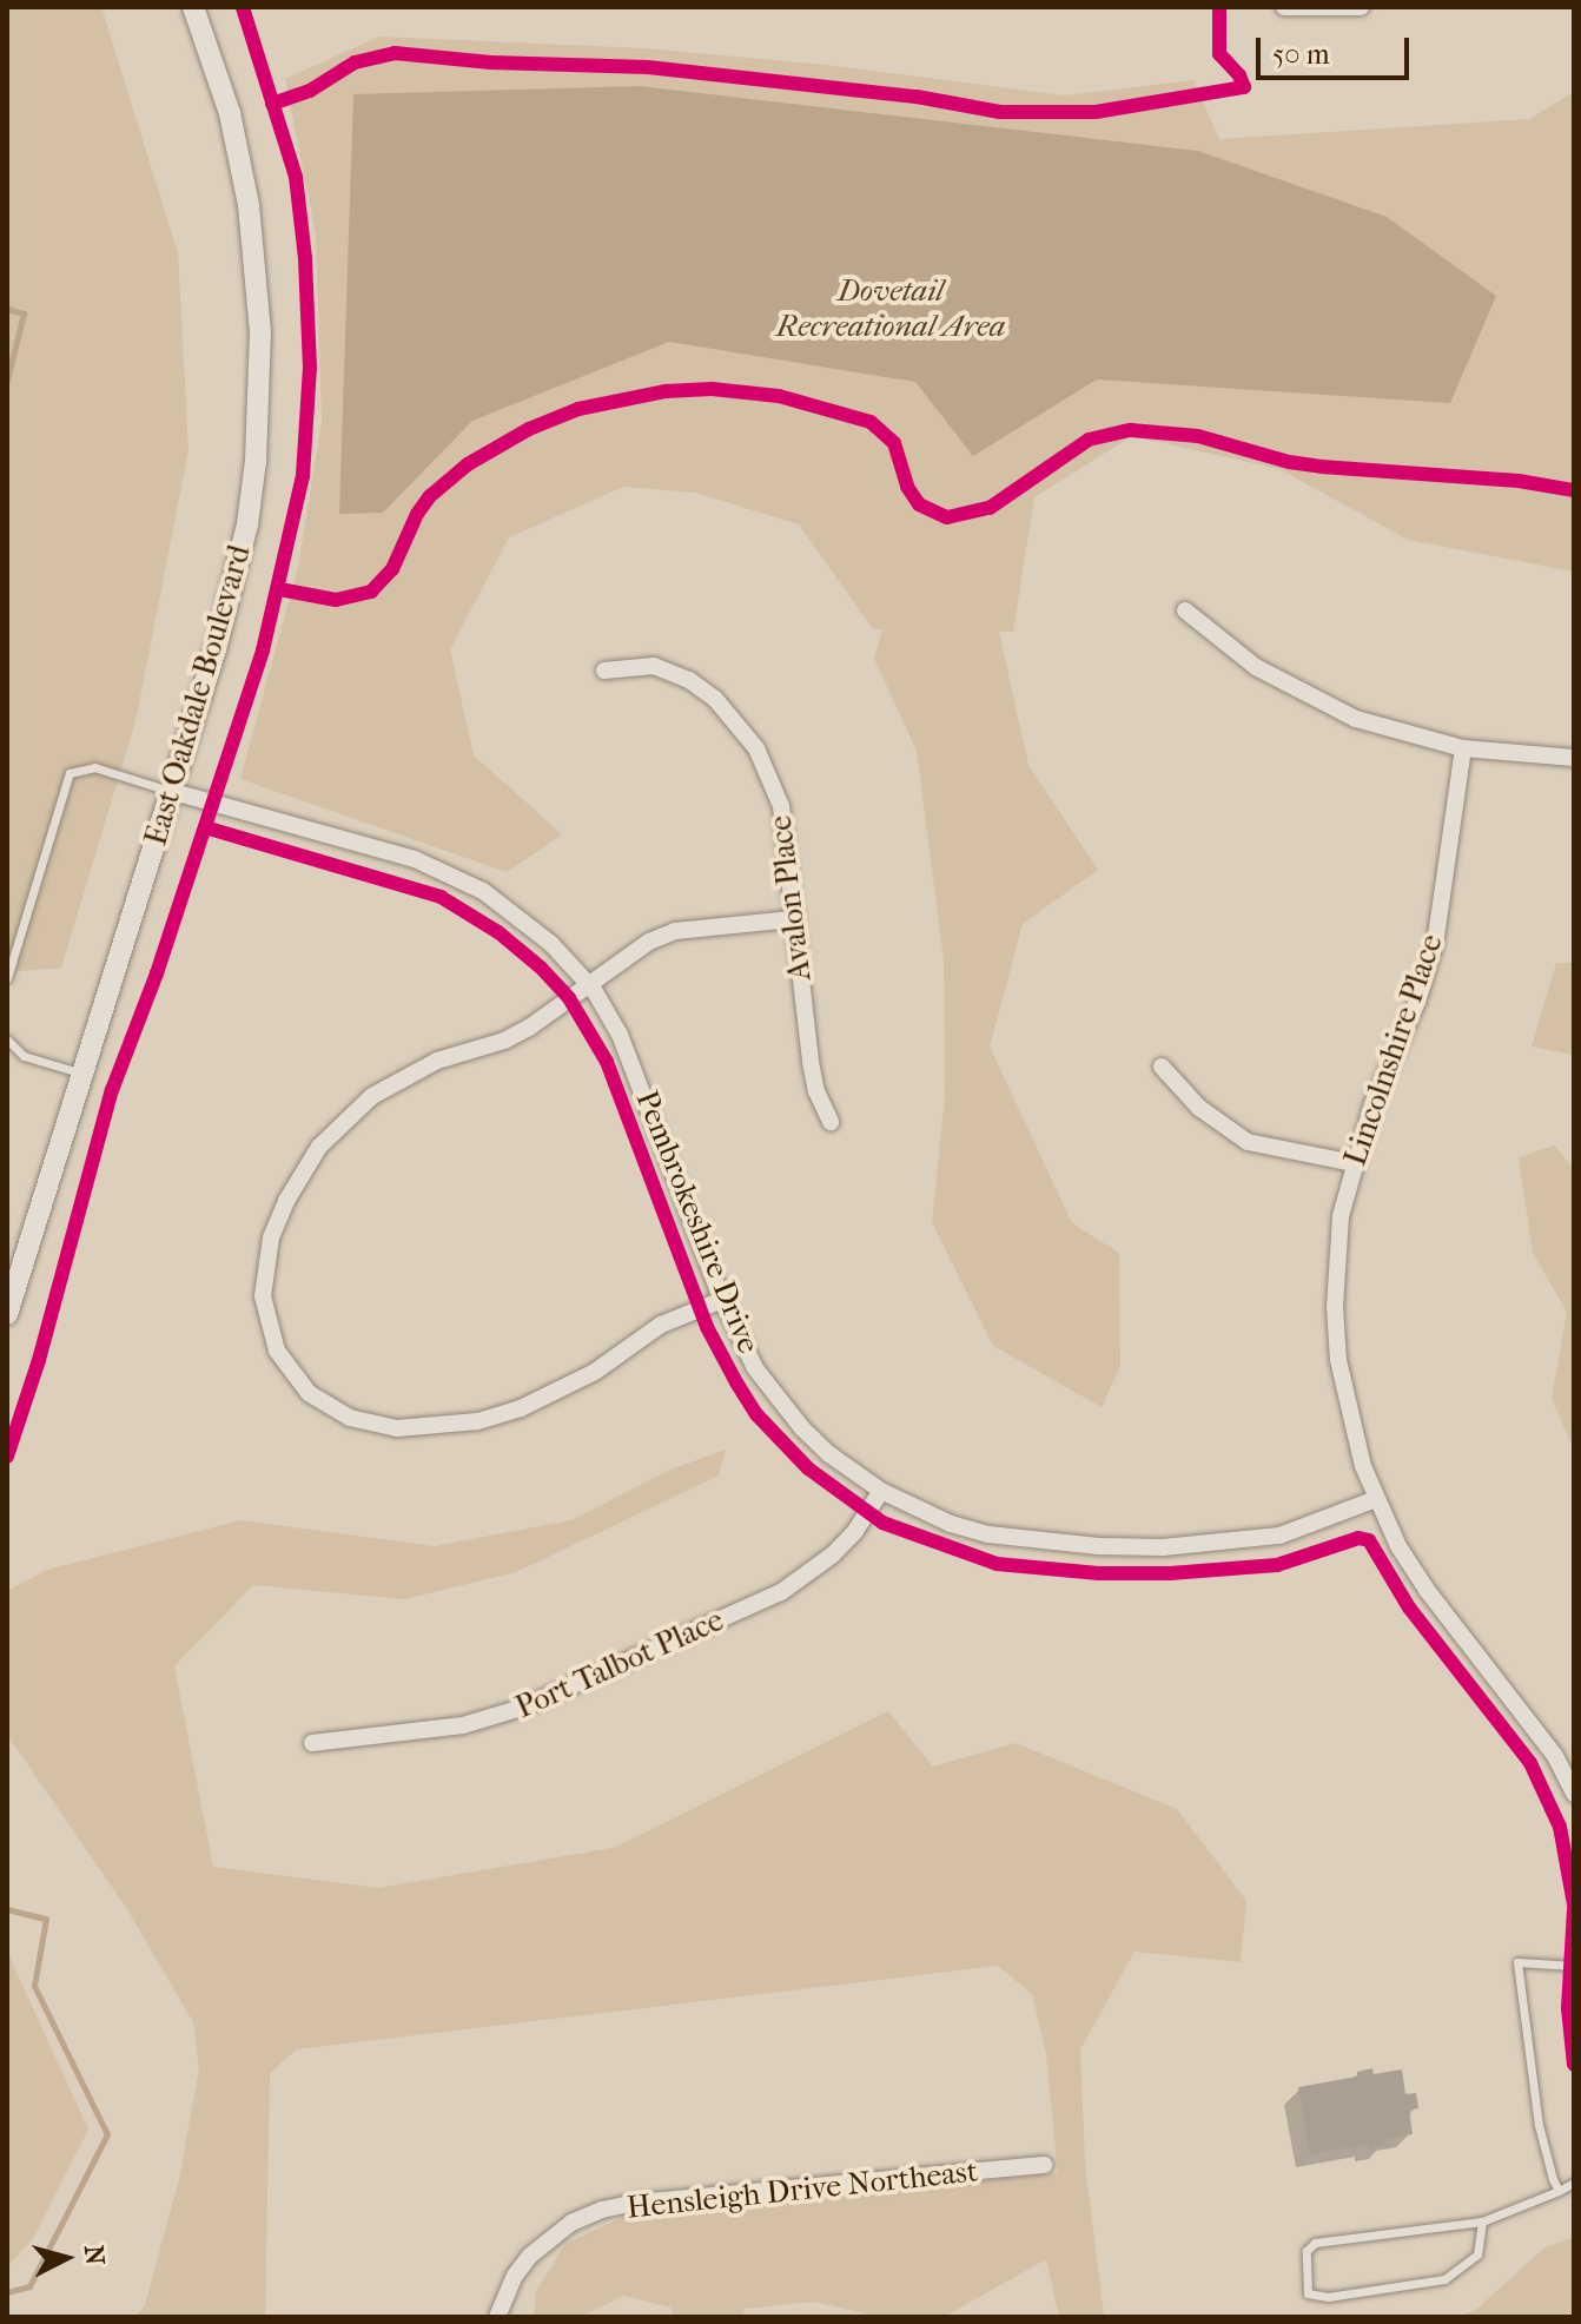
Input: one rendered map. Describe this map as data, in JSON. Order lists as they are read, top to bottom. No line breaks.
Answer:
{"streets":{"main road":["East Oakdale Boulevard"],"street":["Avalon Place","Lincolnshire Place","Pembrokeshire Drive","Port Talbot Place","Hensleigh Drive Northeast"]},"crossings":[["East Oakdale Boulevard","Pembrokeshire Drive"],["Lincolnshire Place","Pembrokeshire Drive"],["Pembrokeshire Drive","Port Talbot Place"]],"parks":["Dovetail Recreational Area"],"scale_bar":"50 m","north":"right"}
